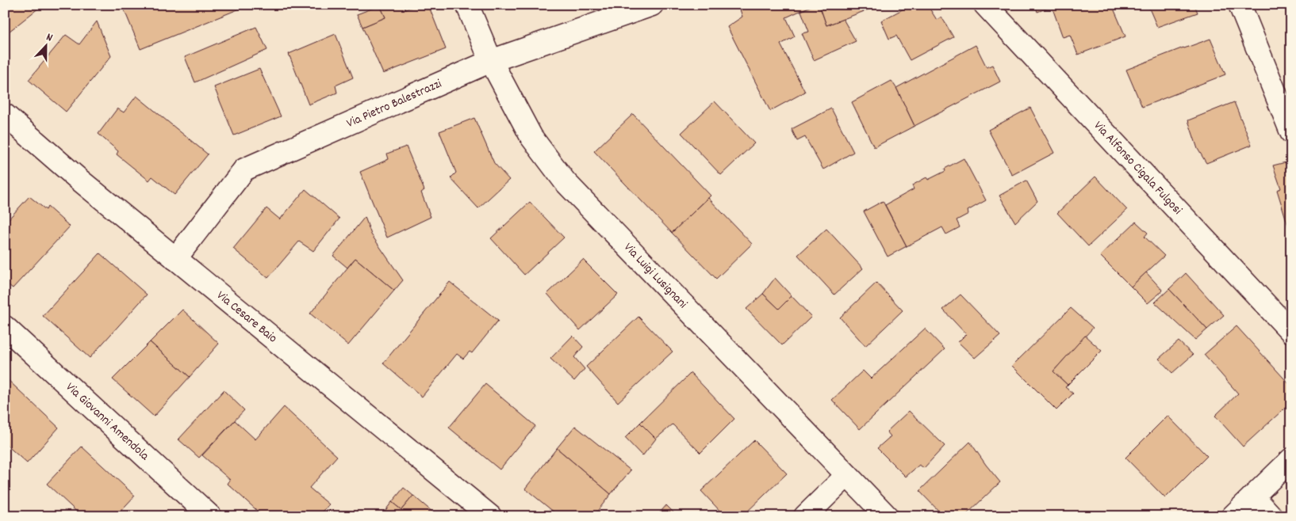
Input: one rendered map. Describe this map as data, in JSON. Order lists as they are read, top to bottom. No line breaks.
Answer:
{"streets":{"street":["Via Pietro Balestrazzi","Via Alfonso Cigala Fulgosi","Via Luigi Lusignani","Via Cesare Baio","Via Giovanni Amendola"]},"crossings":[["Via Pietro Balestrazzi","Via Luigi Lusignani"],["Via Pietro Balestrazzi","Via Cesare Baio"]],"north":"top"}
